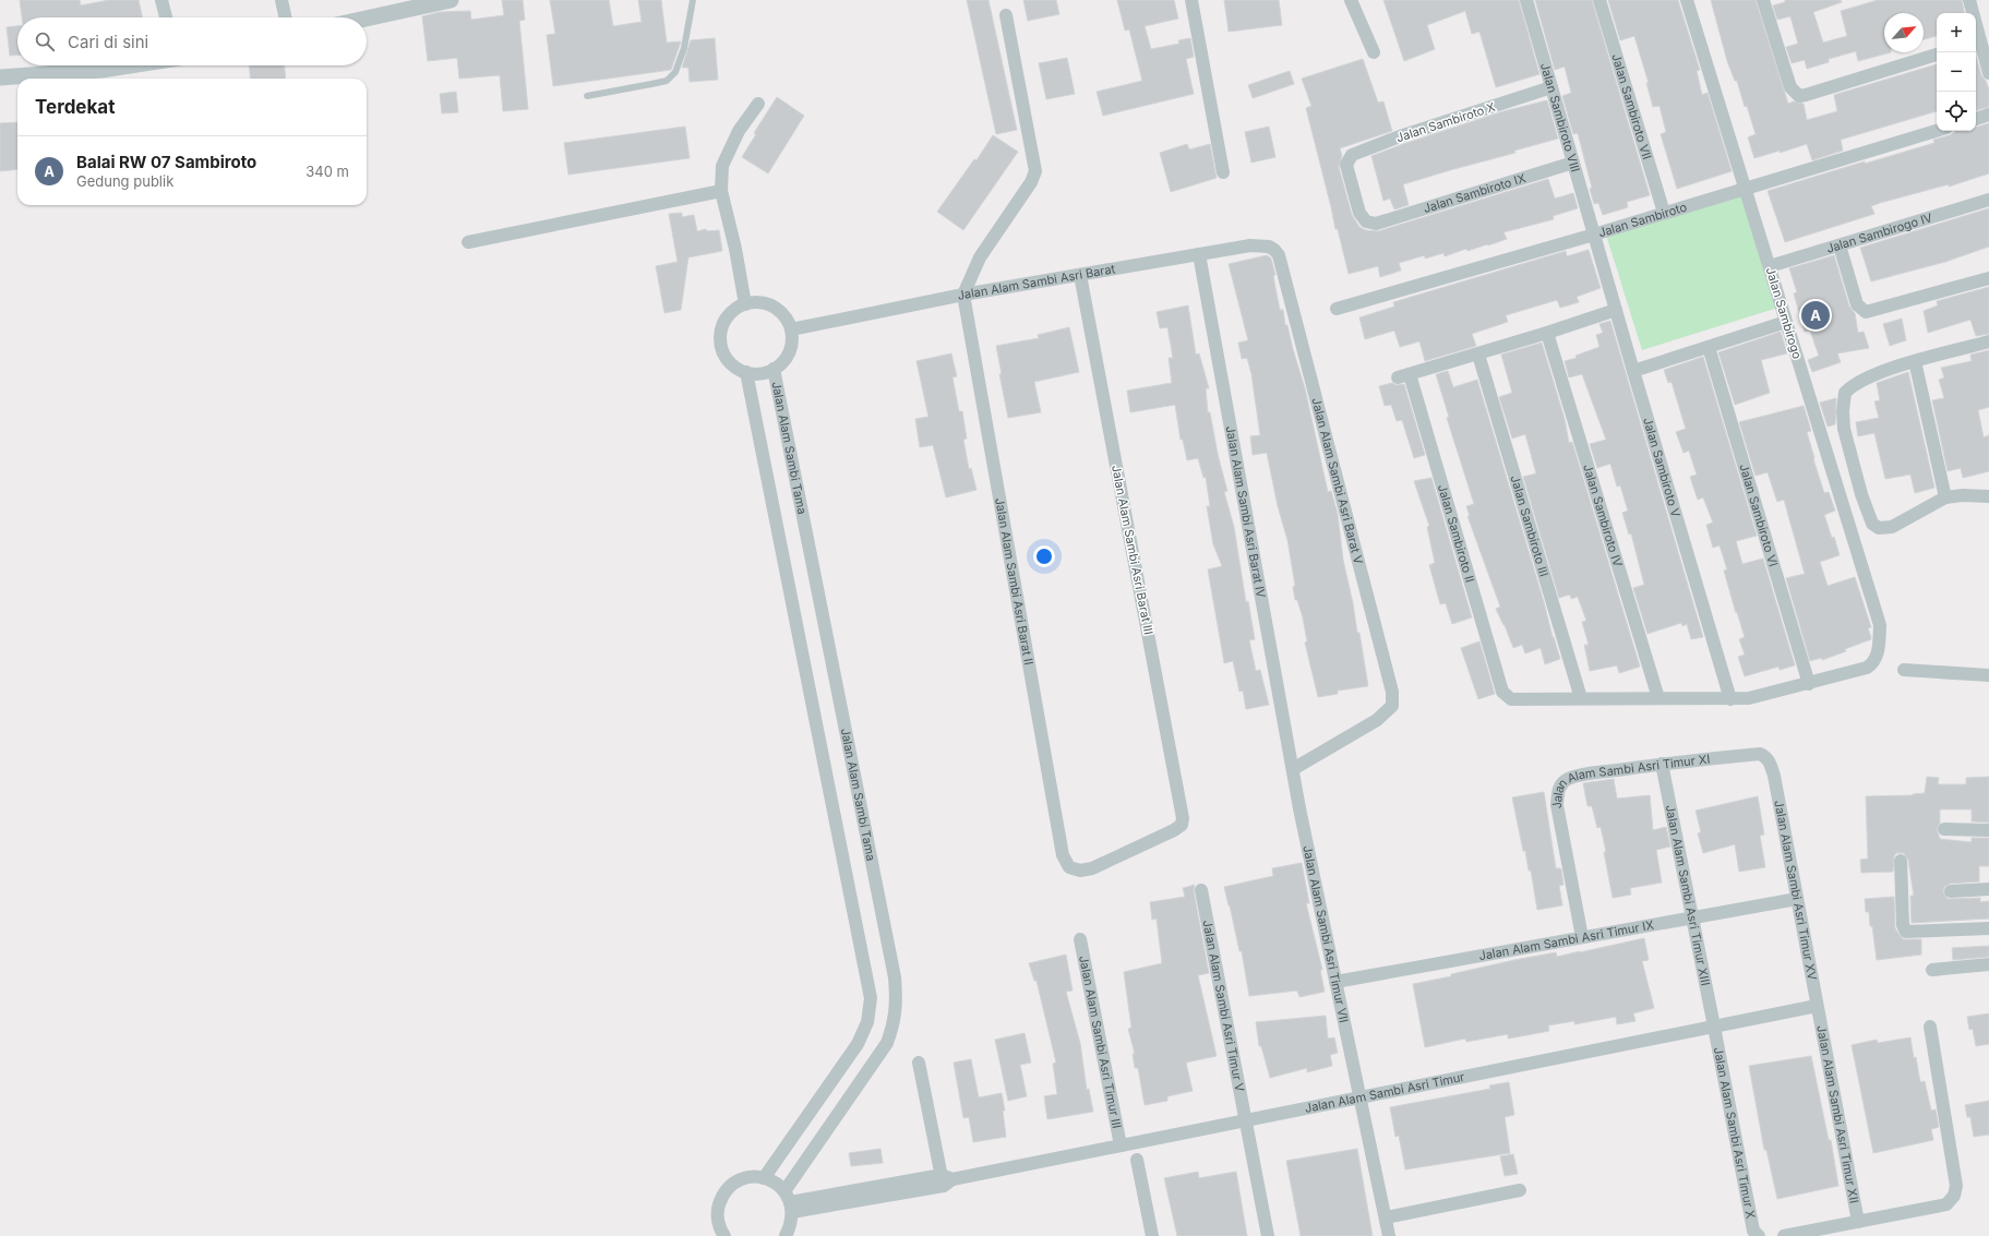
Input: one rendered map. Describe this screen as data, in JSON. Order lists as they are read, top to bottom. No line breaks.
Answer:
{"streets":{"street":["Jalan Sambiroto VII","Jalan Sambiroto VIII","Jalan Sambiroto X","Jalan Sambiroto IX","Jalan Sambiroto","Jalan Sambirogo IV","Jalan Alam Sambi Asri Barat","Jalan Sambirogo","Jalan Alam Sambi Tama","Jalan Sambiroto V","Jalan Alam Sambi Asri Barat V","Jalan Alam Sambi Asri Barat IV","Jalan Sambiroto VI","Jalan Sambiroto IV","Jalan Sambiroto III","Jalan Sambiroto II","Jalan Alam Sambi Asri Barat III","Jalan Alam Sambi Asri Barat II","Jalan Alam Sambi Asri Timur XI","Jalan Alam Sambi Asri Timur XV","Jalan Alam Sambi Asri Timur XIII","Jalan Alam Sambi Asri Timur VII","Jalan Alam Sambi Asri Timur IX","Jalan Alam Sambi Asri Timur V","Jalan Alam Sambi Asri Timur III","Jalan Alam Sambi Asri Timur","Jalan Alam Sambi Asri Timur XII","Jalan Alam Sambi Asri Timur X"]},"crossings":[["Jalan Sambiroto VII","Jalan Sambiroto"],["Jalan Sambiroto VIII","Jalan Sambiroto X"],["Jalan Sambiroto VIII","Jalan Sambiroto IX"],["Jalan Sambiroto VIII","Jalan Sambiroto"],["Jalan Sambiroto VIII","Jalan Sambiroto V"],["Jalan Sambiroto X","Jalan Sambiroto IX"],["Jalan Sambiroto","Jalan Sambirogo"],["Jalan Sambiroto","Jalan Sambiroto V"],["Jalan Sambirogo IV","Jalan Sambirogo"],["Jalan Alam Sambi Asri Barat","Jalan Alam Sambi Tama"],["Jalan Alam Sambi Asri Barat","Jalan Alam Sambi Asri Barat V"],["Jalan Alam Sambi Asri Barat","Jalan Alam Sambi Asri Barat IV"],["Jalan Alam Sambi Asri Barat","Jalan Alam Sambi Asri Barat III"],["Jalan Alam Sambi Asri Barat","Jalan Alam Sambi Asri Barat II"],["Jalan Sambirogo","Jalan Sambiroto V"],["Jalan Sambirogo","Jalan Sambiroto VI"],["Jalan Sambirogo","Jalan Sambiroto IV"],["Jalan Sambirogo","Jalan Sambiroto III"],["Jalan Sambirogo","Jalan Sambiroto II"],["Jalan Alam Sambi Tama","Jalan Alam Sambi Asri Timur"],["Jalan Sambiroto V","Jalan Sambiroto II"],["Jalan Alam Sambi Asri Barat V","Jalan Alam Sambi Asri Barat IV"],["Jalan Alam Sambi Asri Barat V","Jalan Alam Sambi Asri Timur VII"],["Jalan Alam Sambi Asri Barat IV","Jalan Alam Sambi Asri Timur VII"],["Jalan Sambiroto IV","Jalan Sambiroto II"],["Jalan Sambiroto III","Jalan Sambiroto II"],["Jalan Alam Sambi Asri Barat III","Jalan Alam Sambi Asri Barat II"],["Jalan Alam Sambi Asri Timur XI","Jalan Alam Sambi Asri Timur XV"],["Jalan Alam Sambi Asri Timur XI","Jalan Alam Sambi Asri Timur XIII"],["Jalan Alam Sambi Asri Timur XI","Jalan Alam Sambi Asri Timur IX"],["Jalan Alam Sambi Asri Timur XV","Jalan Alam Sambi Asri Timur IX"],["Jalan Alam Sambi Asri Timur XV","Jalan Alam Sambi Asri Timur"],["Jalan Alam Sambi Asri Timur XV","Jalan Alam Sambi Asri Timur XII"],["Jalan Alam Sambi Asri Timur XIII","Jalan Alam Sambi Asri Timur IX"],["Jalan Alam Sambi Asri Timur XIII","Jalan Alam Sambi Asri Timur"],["Jalan Alam Sambi Asri Timur XIII","Jalan Alam Sambi Asri Timur X"],["Jalan Alam Sambi Asri Timur VII","Jalan Alam Sambi Asri Timur IX"],["Jalan Alam Sambi Asri Timur VII","Jalan Alam Sambi Asri Timur"],["Jalan Alam Sambi Asri Timur V","Jalan Alam Sambi Asri Timur"],["Jalan Alam Sambi Asri Timur III","Jalan Alam Sambi Asri Timur"],["Jalan Alam Sambi Asri Timur","Jalan Alam Sambi Asri Timur XII"],["Jalan Alam Sambi Asri Timur","Jalan Alam Sambi Asri Timur X"]],"north":"top right","page":{"map_buttons":["+","−"],"search":"Cari di sini","heading":"Terdekat","list":[{"mark":"A","name":"Balai RW 07 Sambiroto","note":"Gedung publik","value":"340 m"}],"pins":"A"}}
